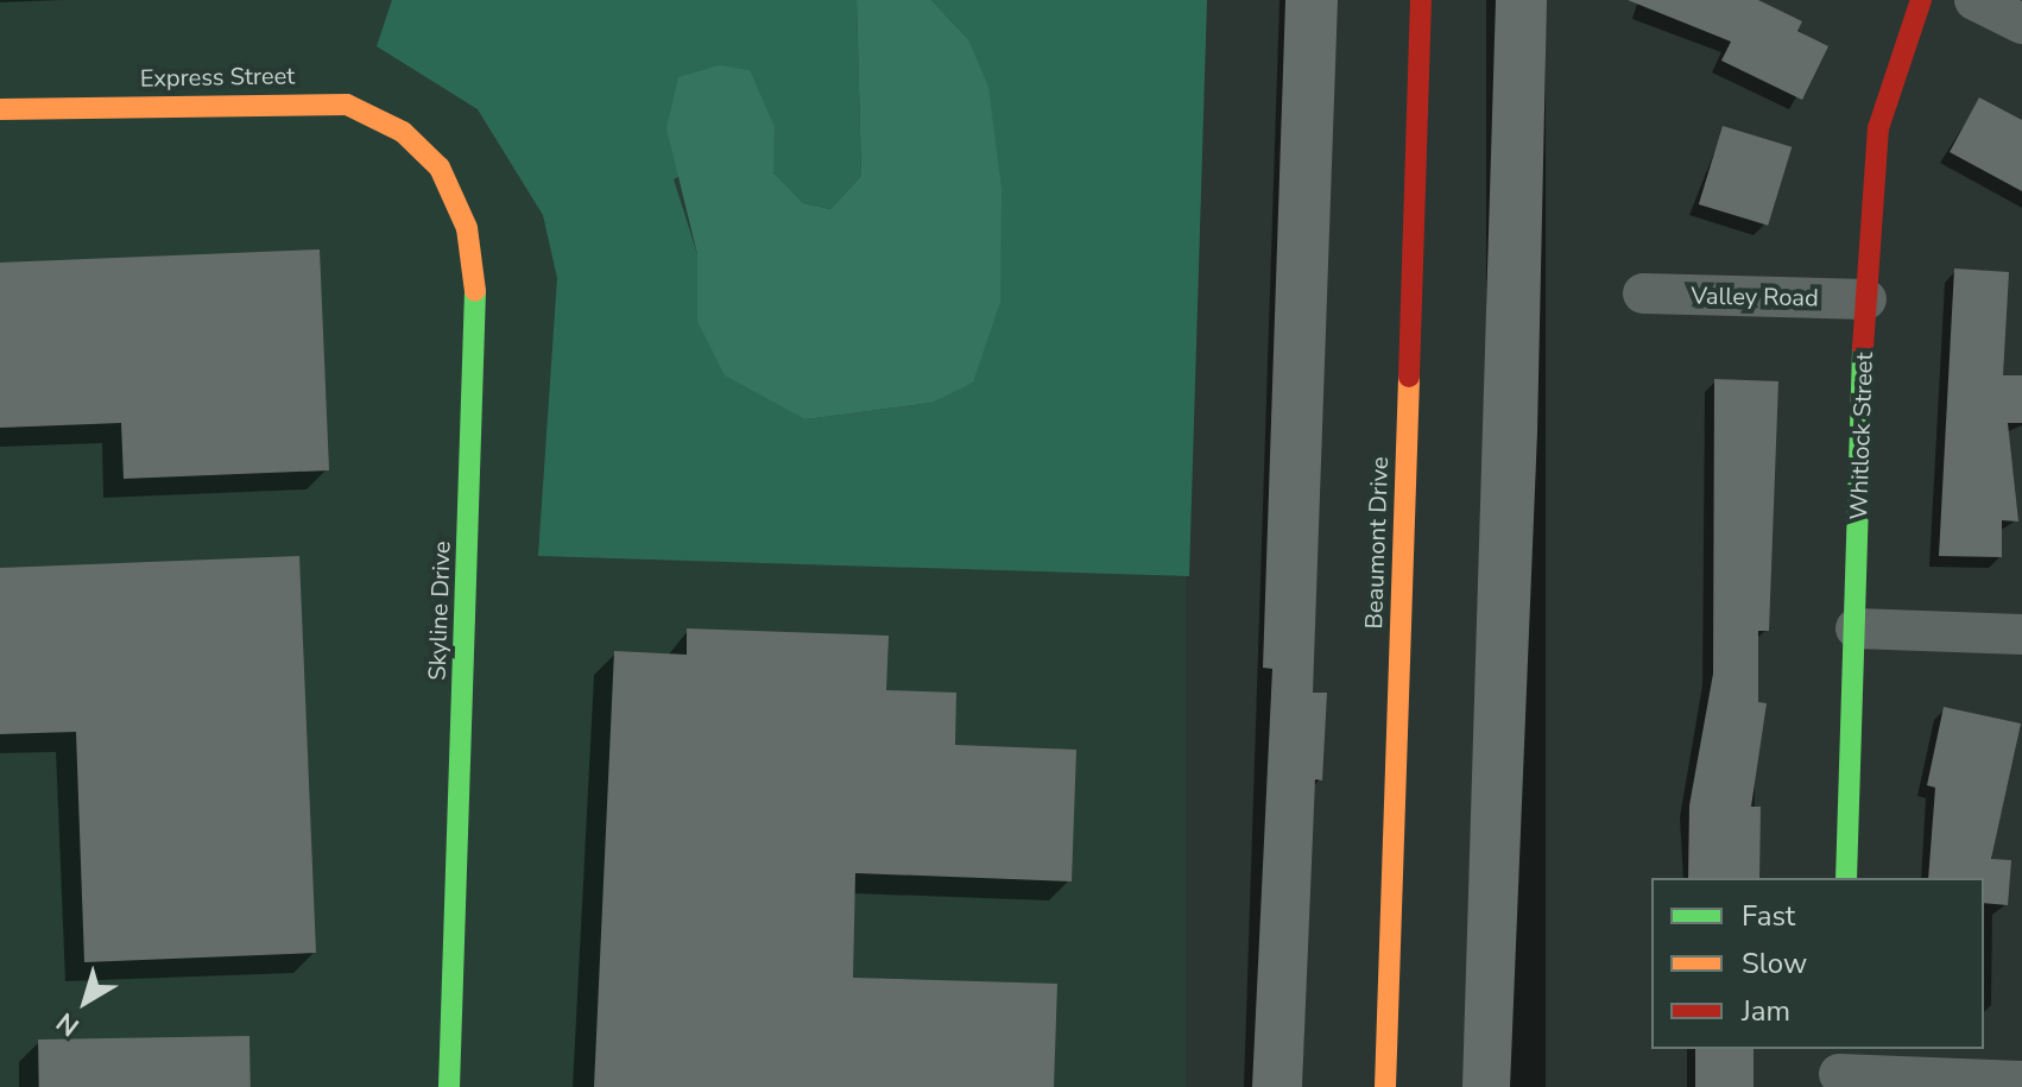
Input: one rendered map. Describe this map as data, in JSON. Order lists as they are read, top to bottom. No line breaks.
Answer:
{"streets":{"street":["Express Street","Valley Road","Whitlock Street","Beaumont Drive","Skyline Drive"]},"crossings":[["Express Street","Skyline Drive"],["Valley Road","Whitlock Street"]],"legend":["Fast","Slow","Jam"],"north":"bottom left"}
